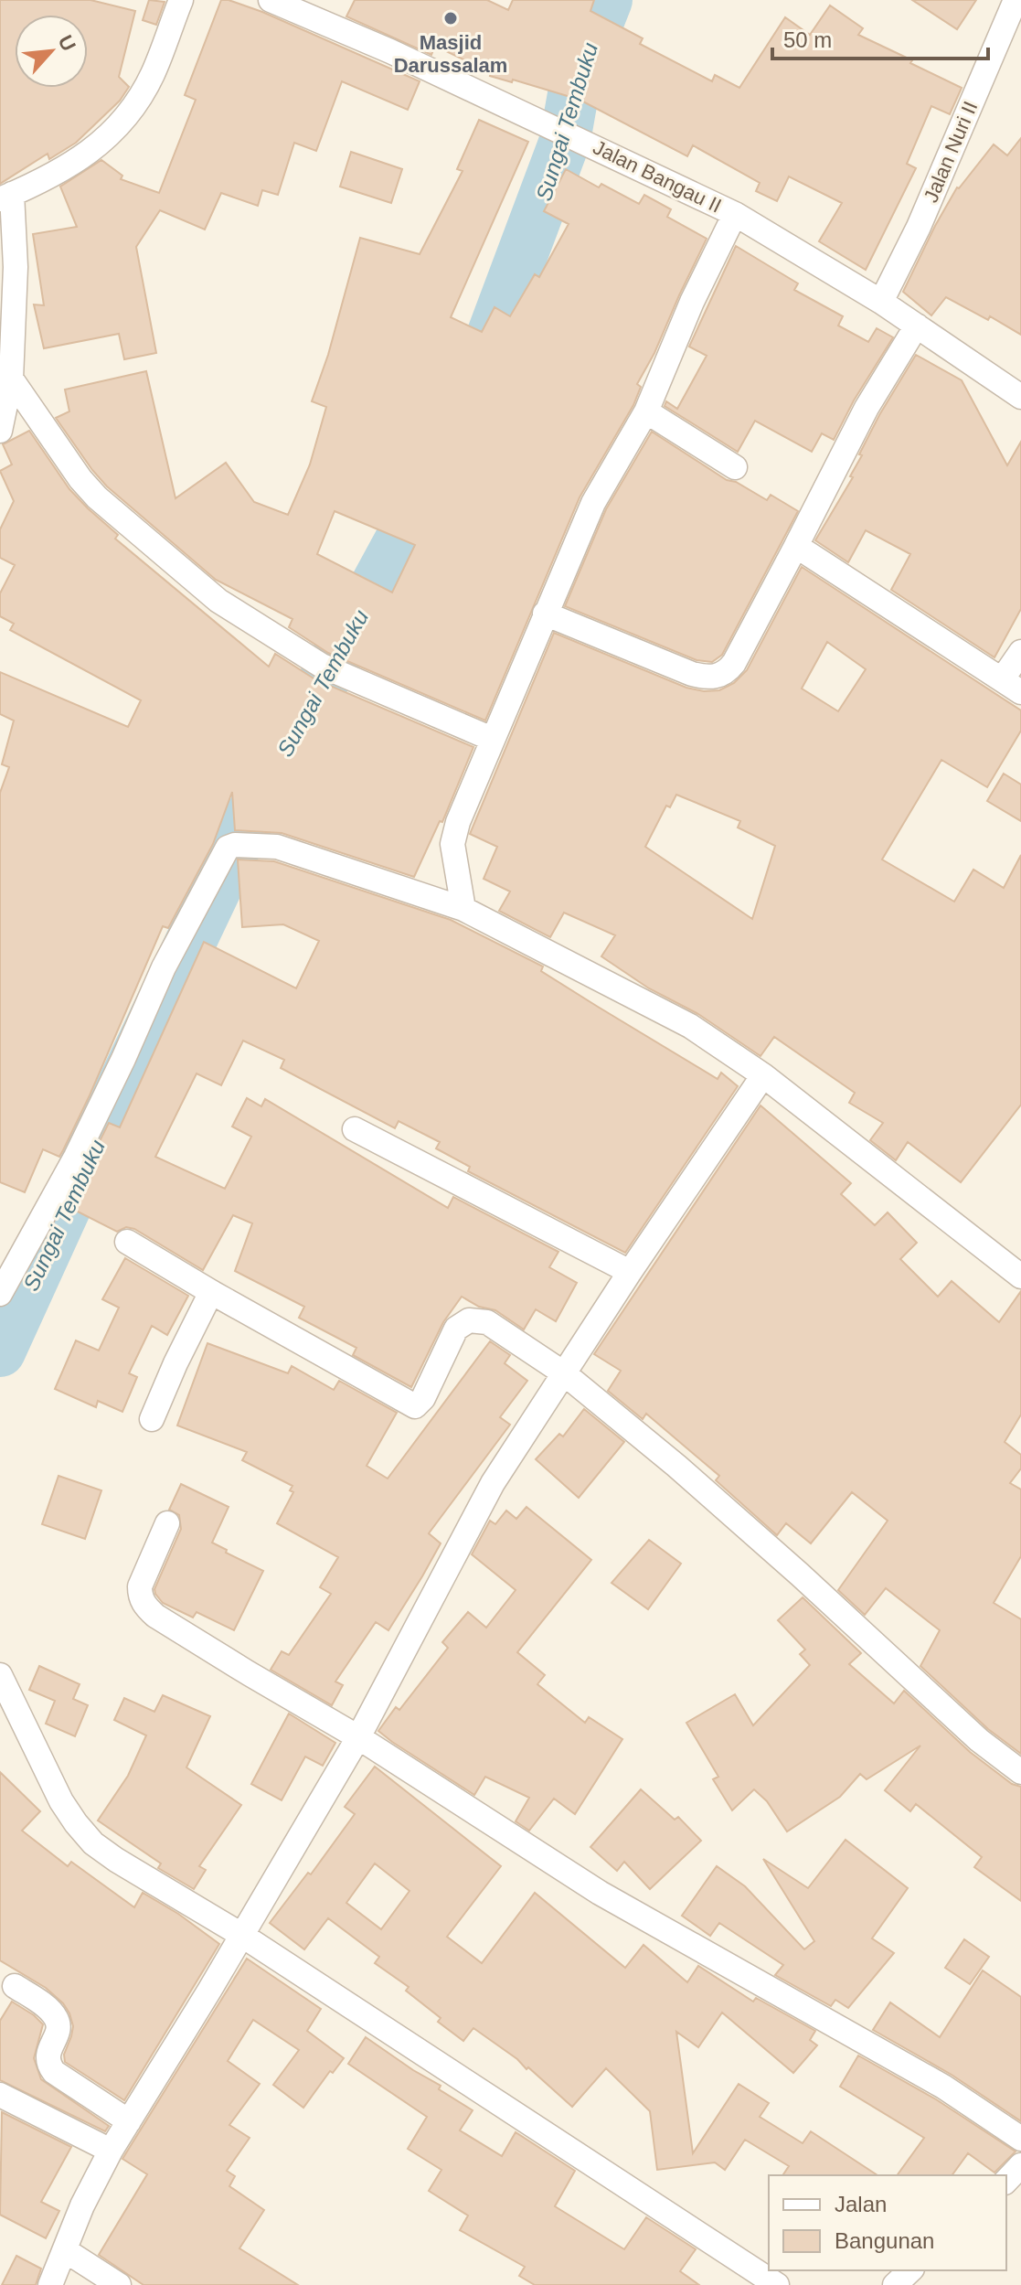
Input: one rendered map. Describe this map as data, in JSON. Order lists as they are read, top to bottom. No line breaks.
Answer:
{"streets":{"street":["Jalan Nuri II","Jalan Bangau II"]},"crossings":[["Jalan Nuri II","Jalan Bangau II"]],"water":["Sungai Tembuku"],"places":["Masjid Darussalam"],"legend":["Jalan","Bangunan"],"scale_bar":"50 m","north":"top right"}
